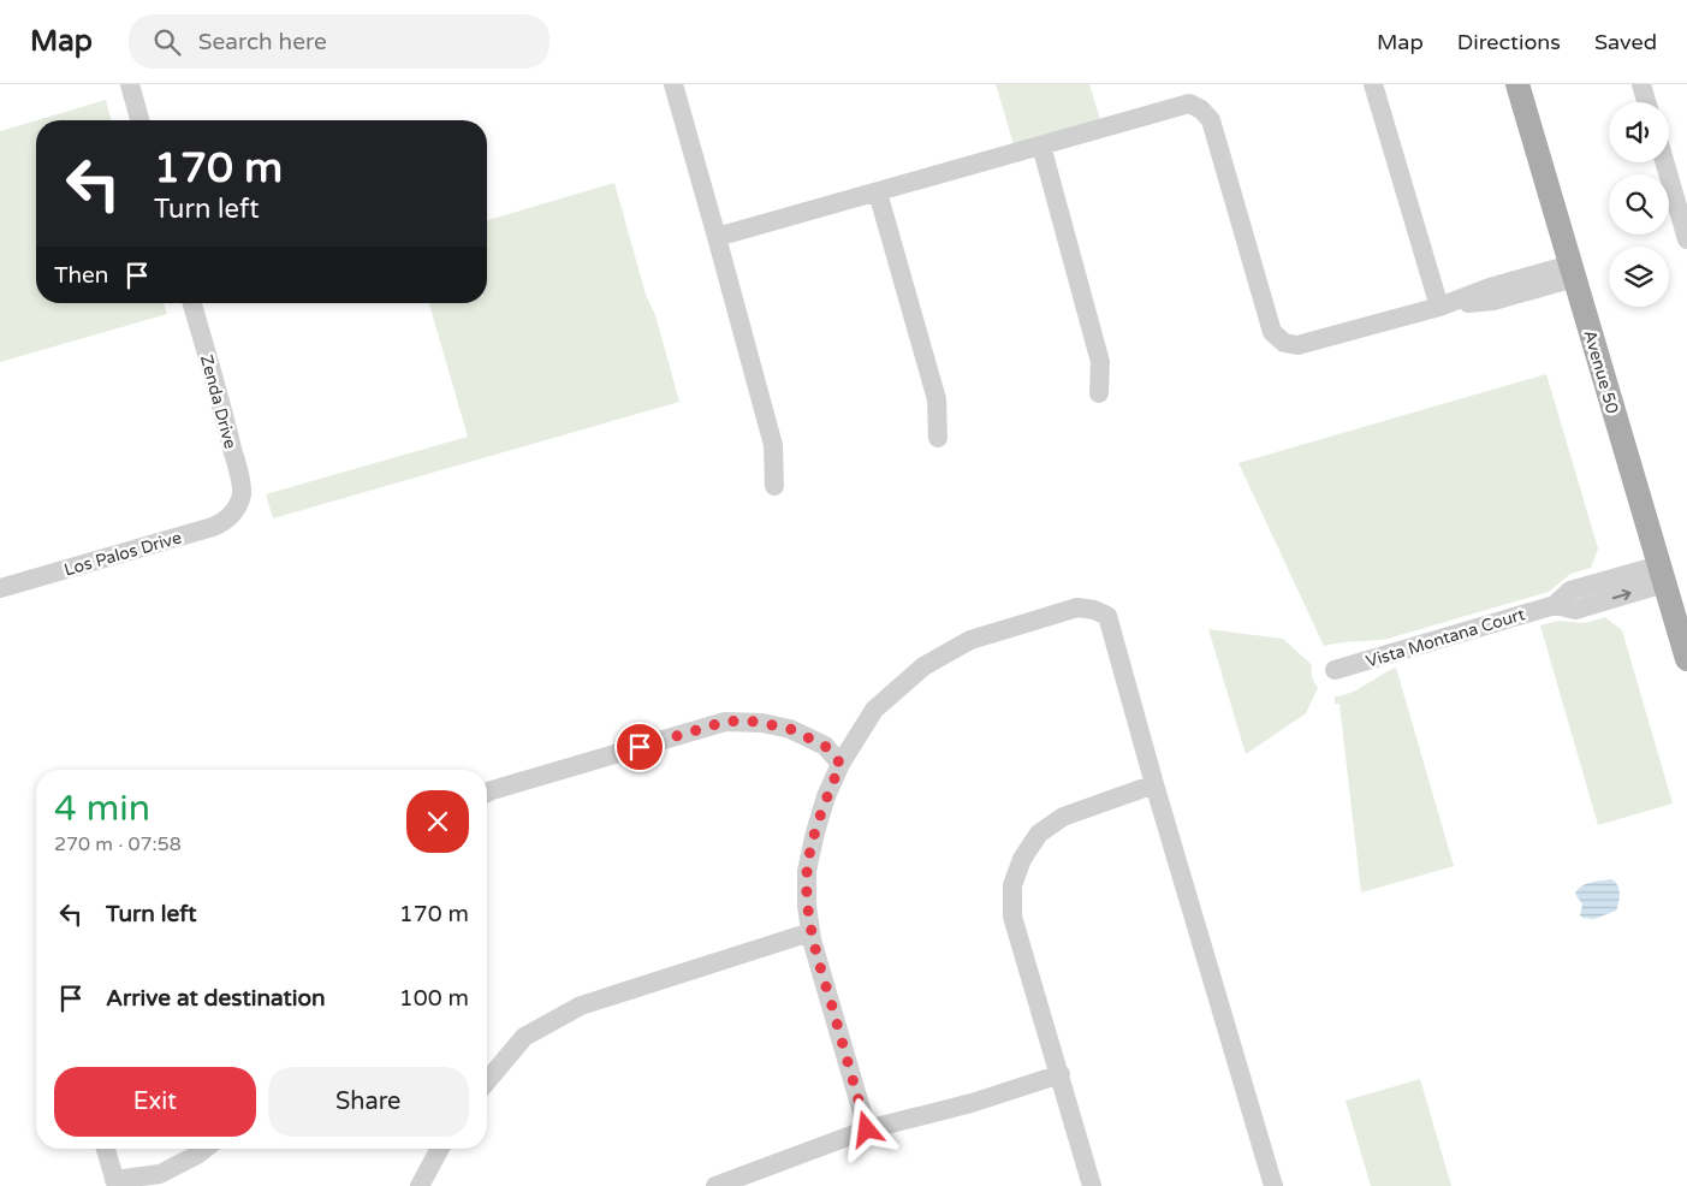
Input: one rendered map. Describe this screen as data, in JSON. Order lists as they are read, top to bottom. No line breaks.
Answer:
{"streets":{"main road":["Avenue 50"],"street":["Zenda Drive","Los Palos Drive","Vista Montana Court"]},"crossings":[["Avenue 50","Vista Montana Court"],["Zenda Drive","Los Palos Drive"]],"page":{"header":"Map","search":"Search here","nav":["Map","Directions","Saved"],"turn":["170 m","Turn left"],"then":"Then","heading":["4 min","270 m · 07:58"],"list":[{"name":"Turn left","value":"170 m"},{"name":"Arrive at destination","value":"100 m"}],"buttons":["Exit","Share"]}}
